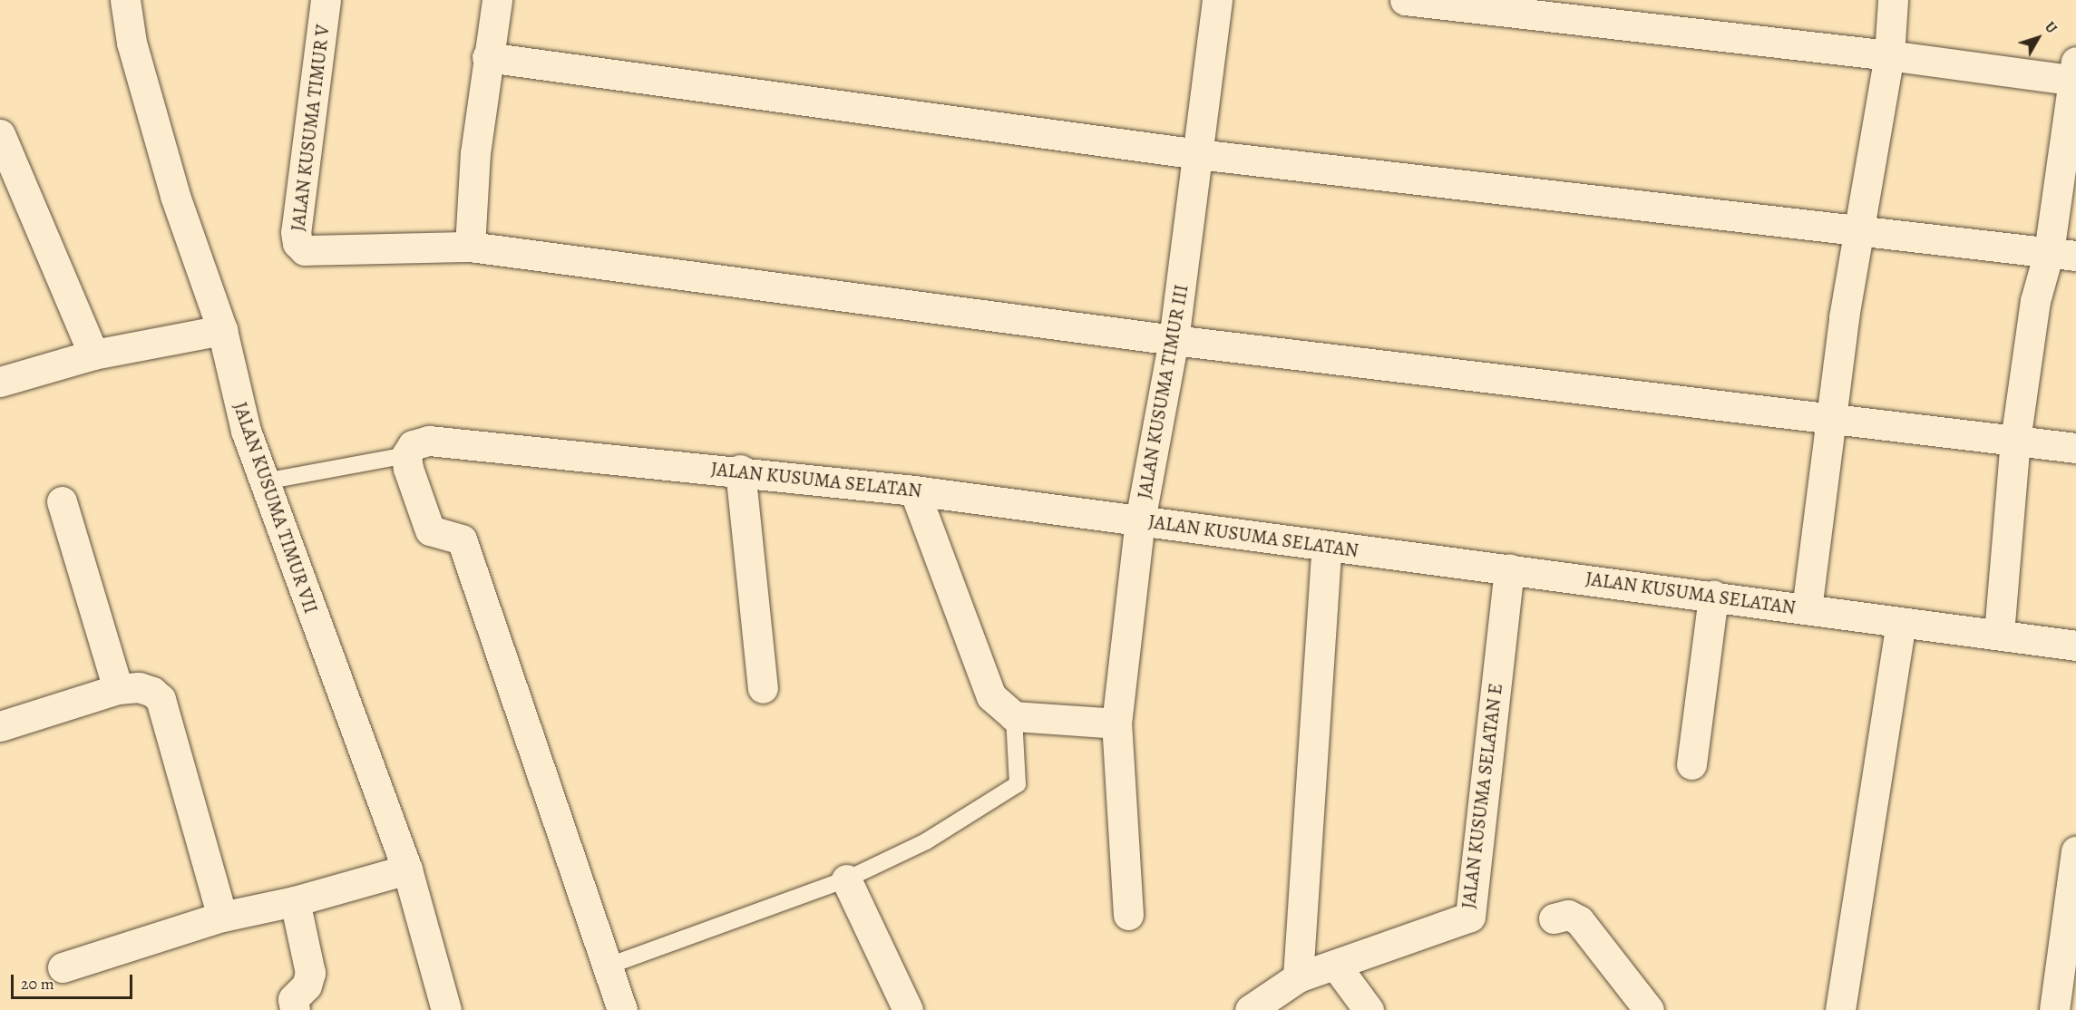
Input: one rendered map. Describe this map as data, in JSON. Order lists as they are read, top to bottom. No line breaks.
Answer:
{"streets":{"street":["JALAN KUSUMA TIMUR V","JALAN KUSUMA TIMUR III","JALAN KUSUMA SELATAN","JALAN KUSUMA TIMUR VII","JALAN KUSUMA SELATAN E"]},"crossings":[["JALAN KUSUMA TIMUR III","JALAN KUSUMA SELATAN"],["JALAN KUSUMA SELATAN","JALAN KUSUMA SELATAN E"]],"scale_bar":"20 m","north":"top right"}
